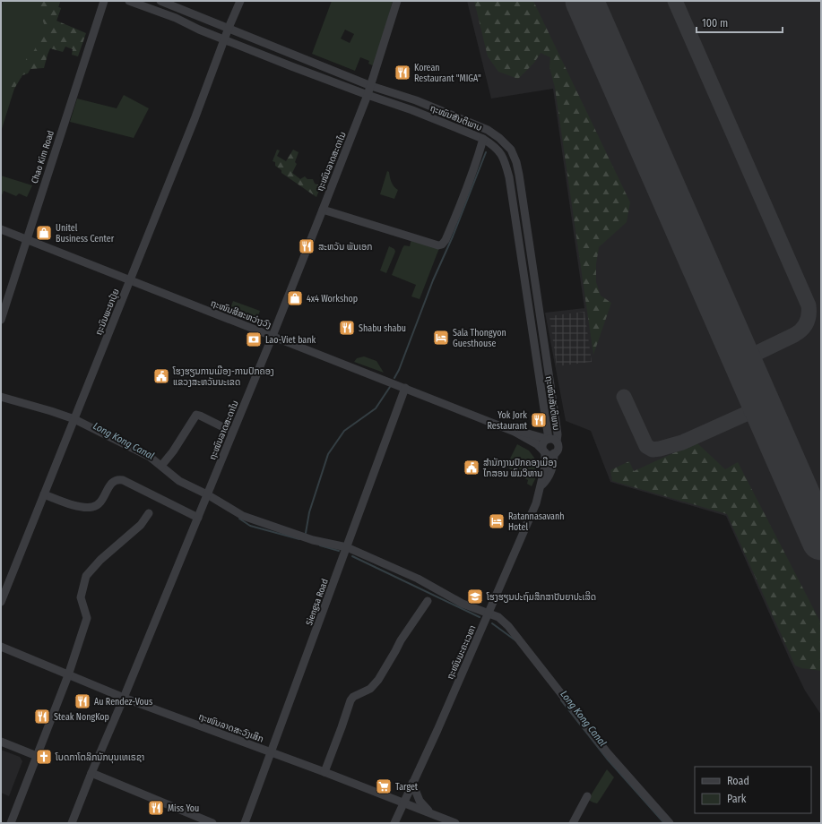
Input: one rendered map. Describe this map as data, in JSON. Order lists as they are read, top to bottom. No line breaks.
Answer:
{"streets":{"street":["ຖະໜົນສັນຕິພາບ","Chao Kim Road","ຖະໜົນລາດສະດາໄນ","ຖະນົນພະຍາປຸ້ຍ","ຖະໜົນສີສະຫວ່າງວົງ","Siengsa Road","ຖະໜົນມະຄະເວຫາ","ຖະໜົນລາດສະວົງເສິກ"]},"crossings":[["ຖະໜົນສັນຕິພາບ","ຖະໜົນລາດສະດາໄນ"],["ຖະໜົນສັນຕິພາບ","ຖະນົນພະຍາປຸ້ຍ"],["Chao Kim Road","ຖະໜົນສີສະຫວ່າງວົງ"],["ຖະໜົນລາດສະດາໄນ","ຖະໜົນສີສະຫວ່າງວົງ"],["ຖະໜົນລາດສະດາໄນ","ຖະໜົນລາດສະວົງເສິກ"],["ຖະນົນພະຍາປຸ້ຍ","ຖະໜົນສີສະຫວ່າງວົງ"],["ຖະໜົນສີສະຫວ່າງວົງ","Siengsa Road"],["Siengsa Road","ຖະໜົນລາດສະວົງເສິກ"],["ຖະໜົນມະຄະເວຫາ","ຖະໜົນລາດສະວົງເສິກ"]],"water":["Long Kong Canal"],"places":{"restaurant":["Korean Restaurant \"MIGA\"","ສະຫວັນ ພັນເອກ","Shabu shabu","Yok Jork Restaurant","Au Rendez-Vous","Steak NongKop","Miss You"],"shop":["Unitel Business Center","4x4 Workshop"],"hotel":["Sala Thongyon Guesthouse","Ratannasavanh Hotel"],"bank":["Lao-Viet bank"],"public building":["ໂຮງຮຽນການເມືອງ-ການປົກຄອງ ແຂວງສະຫວັນນະເຂດ","ສຳນັກງານປົກຄອງເມືອງ ໄກສອນ ພົມວິຫານ"],"school or university":["ໂຮງຮຽນປະຖົມສຶກສາປັນຍາປະເສີດ"],"church":["ໂບດກາໂຕລິກນັກບຸນເທເຣຊາ"],"supermarket":["Target"]},"legend":["Road","Park"],"scale_bar":"100 m"}
